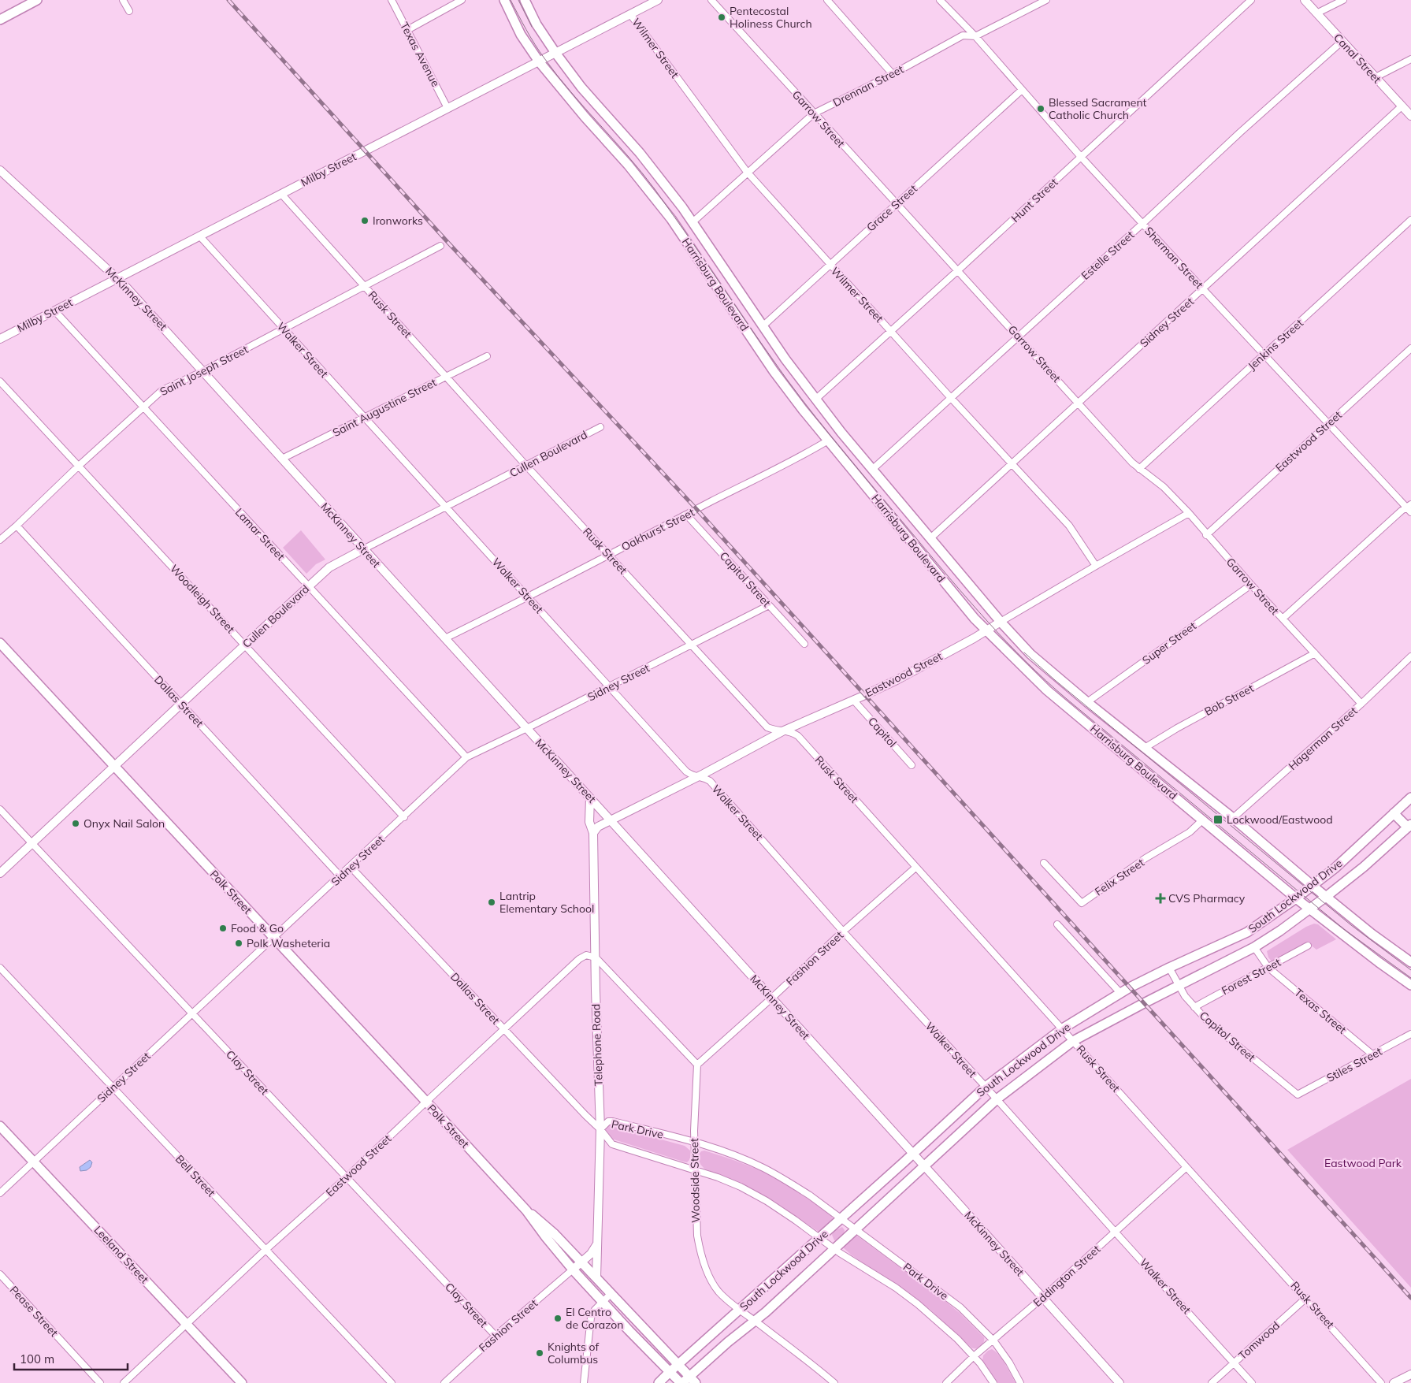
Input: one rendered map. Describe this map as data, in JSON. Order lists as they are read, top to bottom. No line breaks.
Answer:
{"streets":{"main road":["Harrisburg Boulevard","Polk Street","South Lockwood Drive","Leeland Street"],"street":["Wilmer Street","Texas Avenue","Canal Street","Drennan Street","Garrow Street","Milby Street","Hunt Street","Grace Street","Estelle Street","Sherman Street","McKinney Street","Rusk Street","Sidney Street","Jenkins Street","Walker Street","Saint Joseph Street","Saint Augustine Street","Eastwood Street","Cullen Boulevard","Oakhurst Street","Lamar Street","Capitol Street","Woodleigh Street","Super Street","Bob Street","Dallas Street","Capitol","Hagerman Street","Felix Street","Fashion Street","Forest Street","Texas Street","Telephone Road","Stiles Street","Clay Street","Park Drive","Bell Street","Woodside Street","Eddington Street","Pease Street","Tomwood"]},"crossings":[["Wilmer Street","Drennan Street"],["Wilmer Street","Milby Street"],["Wilmer Street","Hunt Street"],["Wilmer Street","Grace Street"],["Wilmer Street","Estelle Street"],["Wilmer Street","Sidney Street"],["Wilmer Street","Eastwood Street"],["Texas Avenue","Milby Street"],["Canal Street","Estelle Street"],["Canal Street","Sidney Street"],["Drennan Street","Garrow Street"],["Drennan Street","Sherman Street"],["Drennan Street","Harrisburg Boulevard"],["Garrow Street","Hunt Street"],["Garrow Street","Grace Street"],["Garrow Street","Estelle Street"],["Garrow Street","Sidney Street"],["Garrow Street","Jenkins Street"],["Garrow Street","Eastwood Street"],["Garrow Street","Super Street"],["Garrow Street","Bob Street"],["Garrow Street","Hagerman Street"],["Milby Street","Harrisburg Boulevard"],["Milby Street","McKinney Street"],["Milby Street","Rusk Street"],["Milby Street","Walker Street"],["Milby Street","Lamar Street"],["Hunt Street","Sherman Street"],["Hunt Street","Harrisburg Boulevard"],["Grace Street","Sherman Street"],["Grace Street","Harrisburg Boulevard"],["Estelle Street","Sherman Street"],["Estelle Street","Harrisburg Boulevard"],["Sherman Street","Sidney Street"],["Sherman Street","Jenkins Street"],["Sherman Street","Eastwood Street"],["Harrisburg Boulevard","Sidney Street"],["Harrisburg Boulevard","Eastwood Street"],["Harrisburg Boulevard","Oakhurst Street"],["Harrisburg Boulevard","Super Street"],["Harrisburg Boulevard","Bob Street"],["Harrisburg Boulevard","Hagerman Street"],["Harrisburg Boulevard","Felix Street"],["Harrisburg Boulevard","South Lockwood Drive"],["McKinney Street","Sidney Street"],["McKinney Street","Saint Joseph Street"],["McKinney Street","Saint Augustine Street"],["McKinney Street","Eastwood Street"],["McKinney Street","Cullen Boulevard"],["McKinney Street","Oakhurst Street"],["McKinney Street","South Lockwood Drive"],["McKinney Street","Fashion Street"],["McKinney Street","Telephone Road"],["McKinney Street","Eddington Street"],["Rusk Street","Sidney Street"],["Rusk Street","Saint Joseph Street"],["Rusk Street","Saint Augustine Street"],["Rusk Street","Eastwood Street"],["Rusk Street","Cullen Boulevard"],["Rusk Street","Oakhurst Street"],["Rusk Street","South Lockwood Drive"],["Rusk Street","Fashion Street"],["Rusk Street","Eddington Street"],["Rusk Street","Tomwood"],["Sidney Street","Walker Street"],["Sidney Street","Lamar Street"],["Sidney Street","Capitol Street"],["Sidney Street","Woodleigh Street"],["Sidney Street","Dallas Street"],["Sidney Street","Polk Street"],["Sidney Street","Clay Street"],["Sidney Street","Bell Street"],["Sidney Street","Leeland Street"],["Walker Street","Saint Joseph Street"],["Walker Street","Saint Augustine Street"],["Walker Street","Eastwood Street"],["Walker Street","Cullen Boulevard"],["Walker Street","Oakhurst Street"],["Walker Street","South Lockwood Drive"],["Walker Street","Fashion Street"],["Walker Street","Eddington Street"],["Walker Street","Tomwood"],["Saint Joseph Street","Lamar Street"],["Saint Joseph Street","Woodleigh Street"],["Saint Joseph Street","Dallas Street"],["Eastwood Street","Dallas Street"],["Eastwood Street","Capitol"],["Eastwood Street","Polk Street"],["Eastwood Street","Telephone Road"],["Eastwood Street","Clay Street"],["Eastwood Street","Bell Street"],["Eastwood Street","Leeland Street"],["Cullen Boulevard","Lamar Street"],["Cullen Boulevard","Woodleigh Street"],["Cullen Boulevard","Dallas Street"],["Cullen Boulevard","Polk Street"],["Cullen Boulevard","Clay Street"],["Oakhurst Street","Capitol Street"],["Capitol Street","South Lockwood Drive"],["Capitol Street","Forest Street"],["Capitol Street","Stiles Street"],["Dallas Street","Telephone Road"],["Dallas Street","Park Drive"],["Polk Street","South Lockwood Drive"],["Polk Street","Fashion Street"],["Polk Street","Telephone Road"],["South Lockwood Drive","Park Drive"],["South Lockwood Drive","Woodside Street"],["Fashion Street","Clay Street"],["Fashion Street","Woodside Street"],["Forest Street","Texas Street"],["Texas Street","Stiles Street"],["Telephone Road","Park Drive"],["Park Drive","Woodside Street"],["Park Drive","Eddington Street"]],"parks":["Eastwood Park"],"places":{"other":["Pentecostal Holiness Church","Blessed Sacrament Catholic Church","Ironworks","Onyx Nail Salon","Lantrip Elementary School","Food & Go","Polk Washeteria","El Centro de Corazon","Knights of Columbus"],"transit":["Lockwood/Eastwood"],"health":["CVS Pharmacy"]},"scale_bar":"100 m"}
